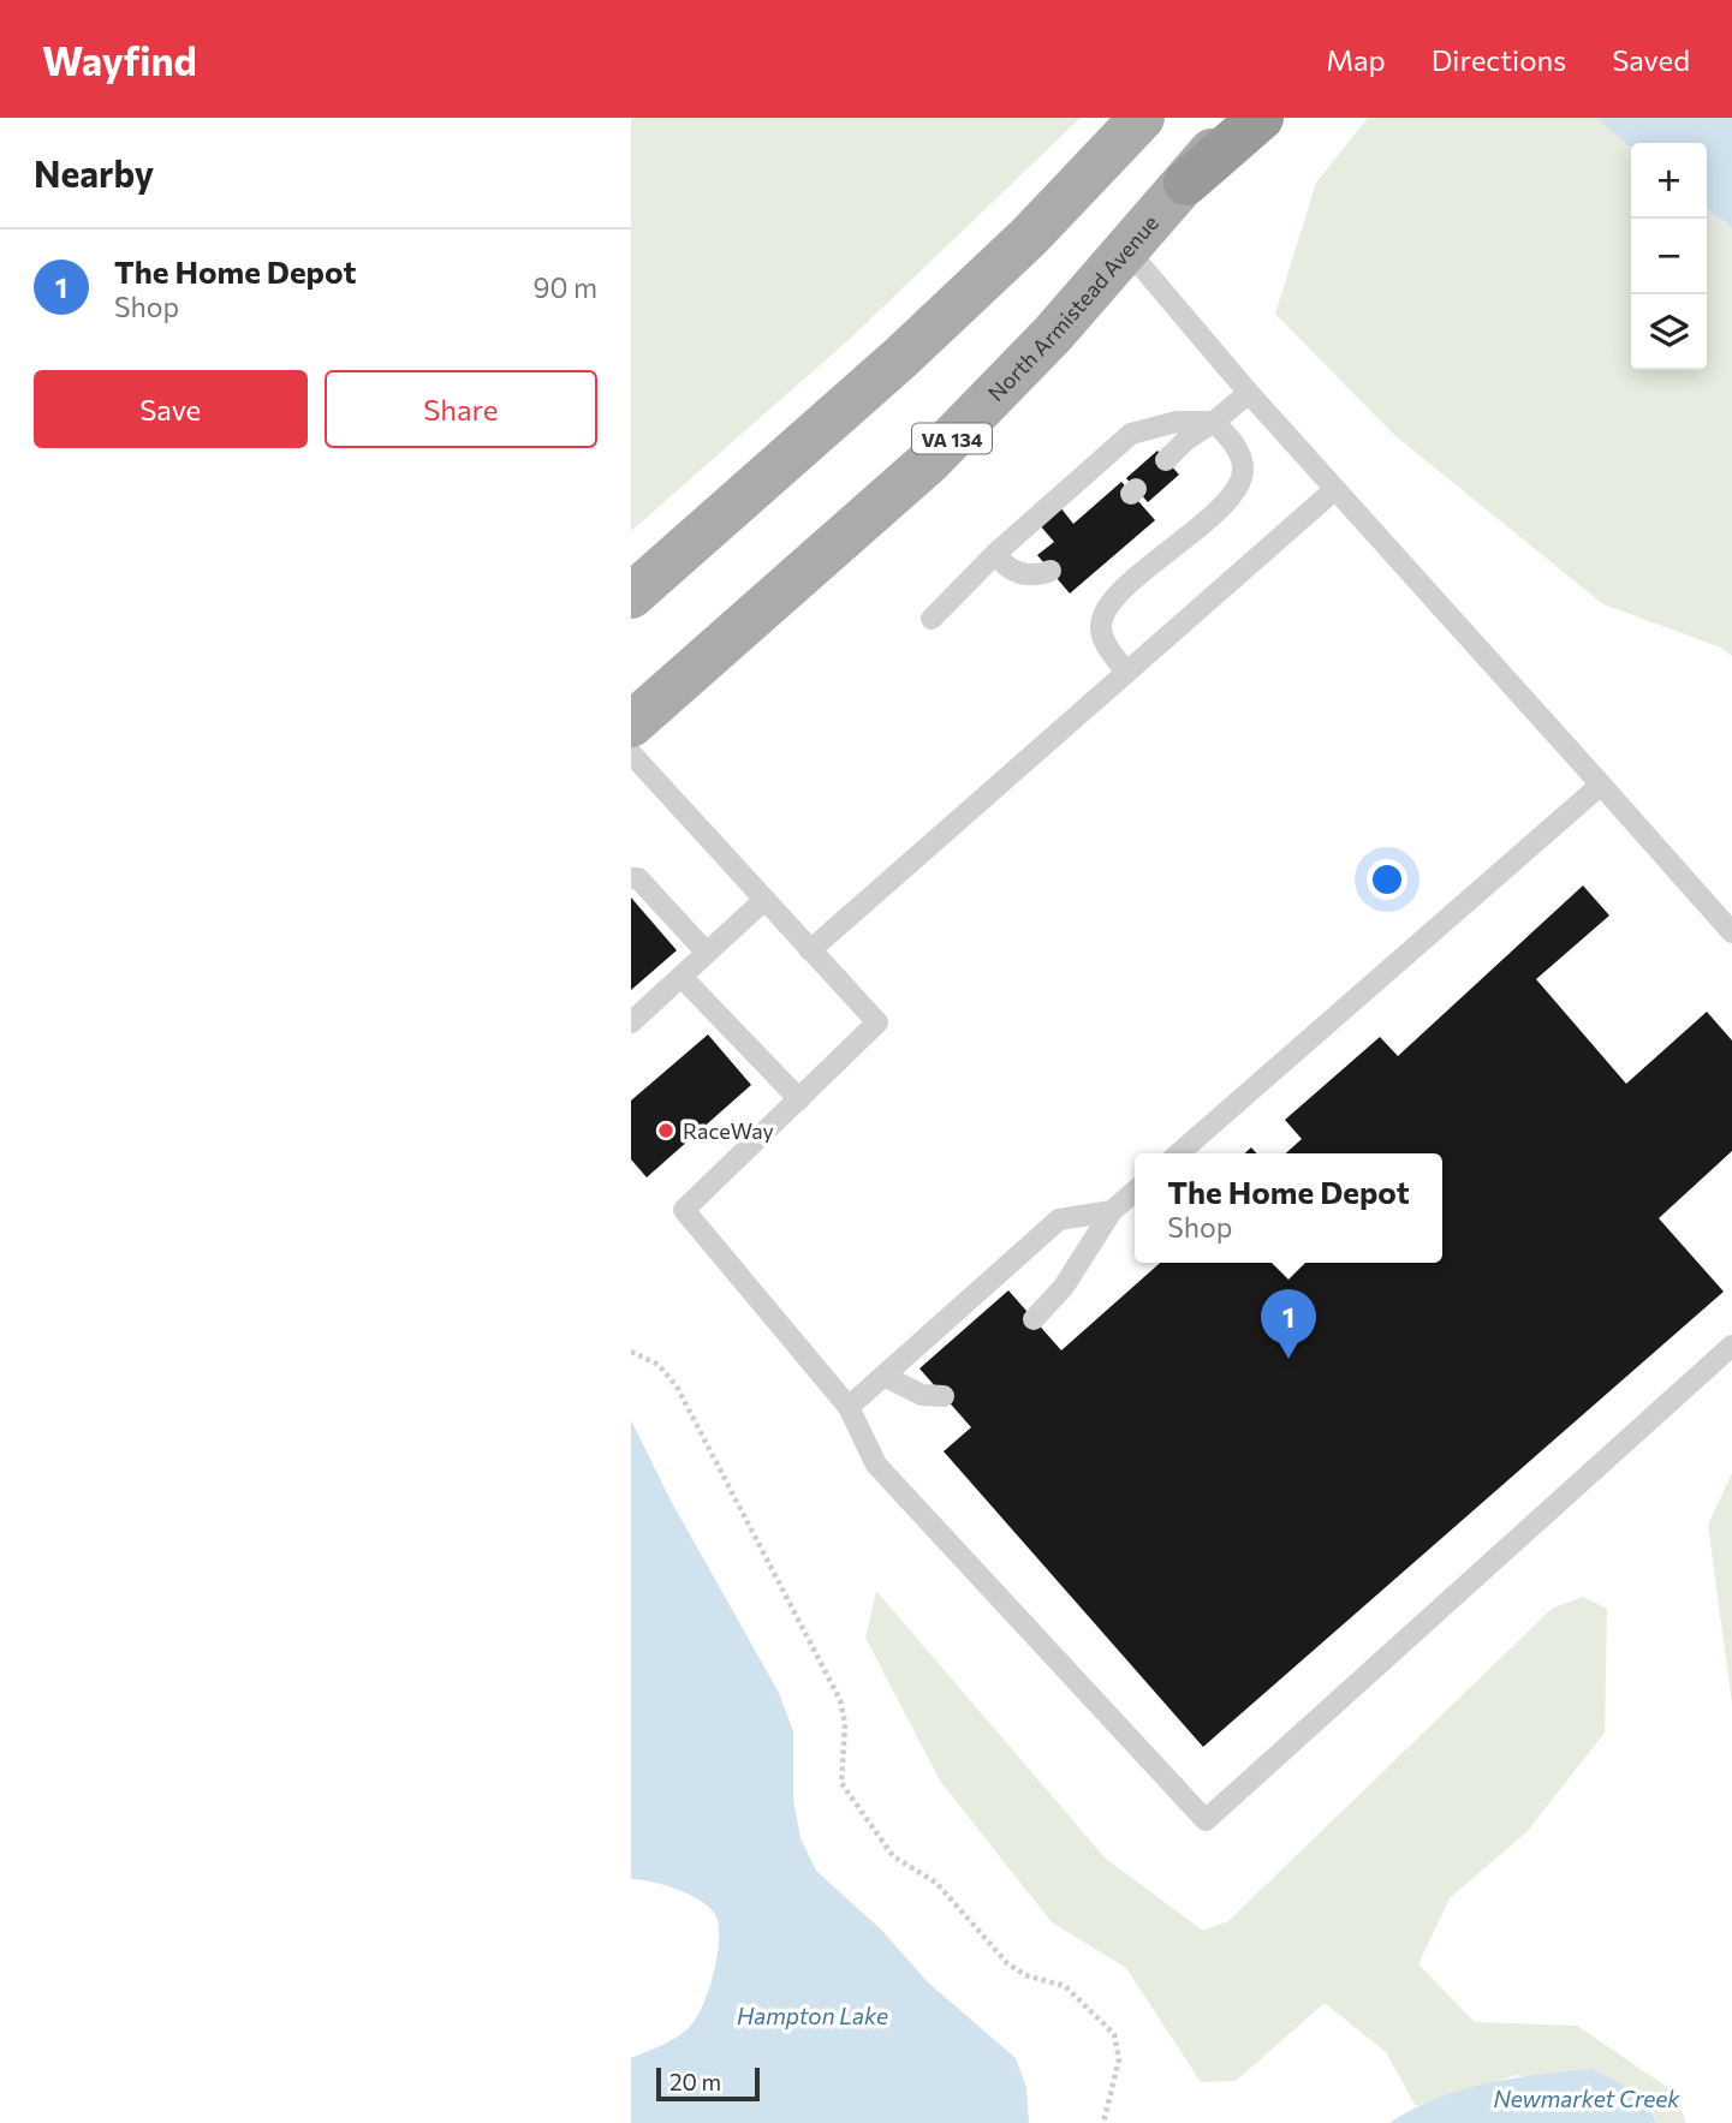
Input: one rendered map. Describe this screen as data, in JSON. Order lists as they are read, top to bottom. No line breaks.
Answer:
{"streets":{"main road":["North Armistead Avenue","VA 134"]},"water":["Hampton Lake","Newmarket Creek"],"places":["RaceWay"],"scale_bar":"20 m","page":{"header":"Wayfind","nav":["Map","Directions","Saved"],"heading":"Nearby","map_buttons":["+","−"],"list":[{"mark":"1","name":"The Home Depot","note":"Shop","value":"90 m"}],"buttons":["Save","Share"],"popup":["The Home Depot","Shop"],"pins":"1","scale":"20 m"}}
